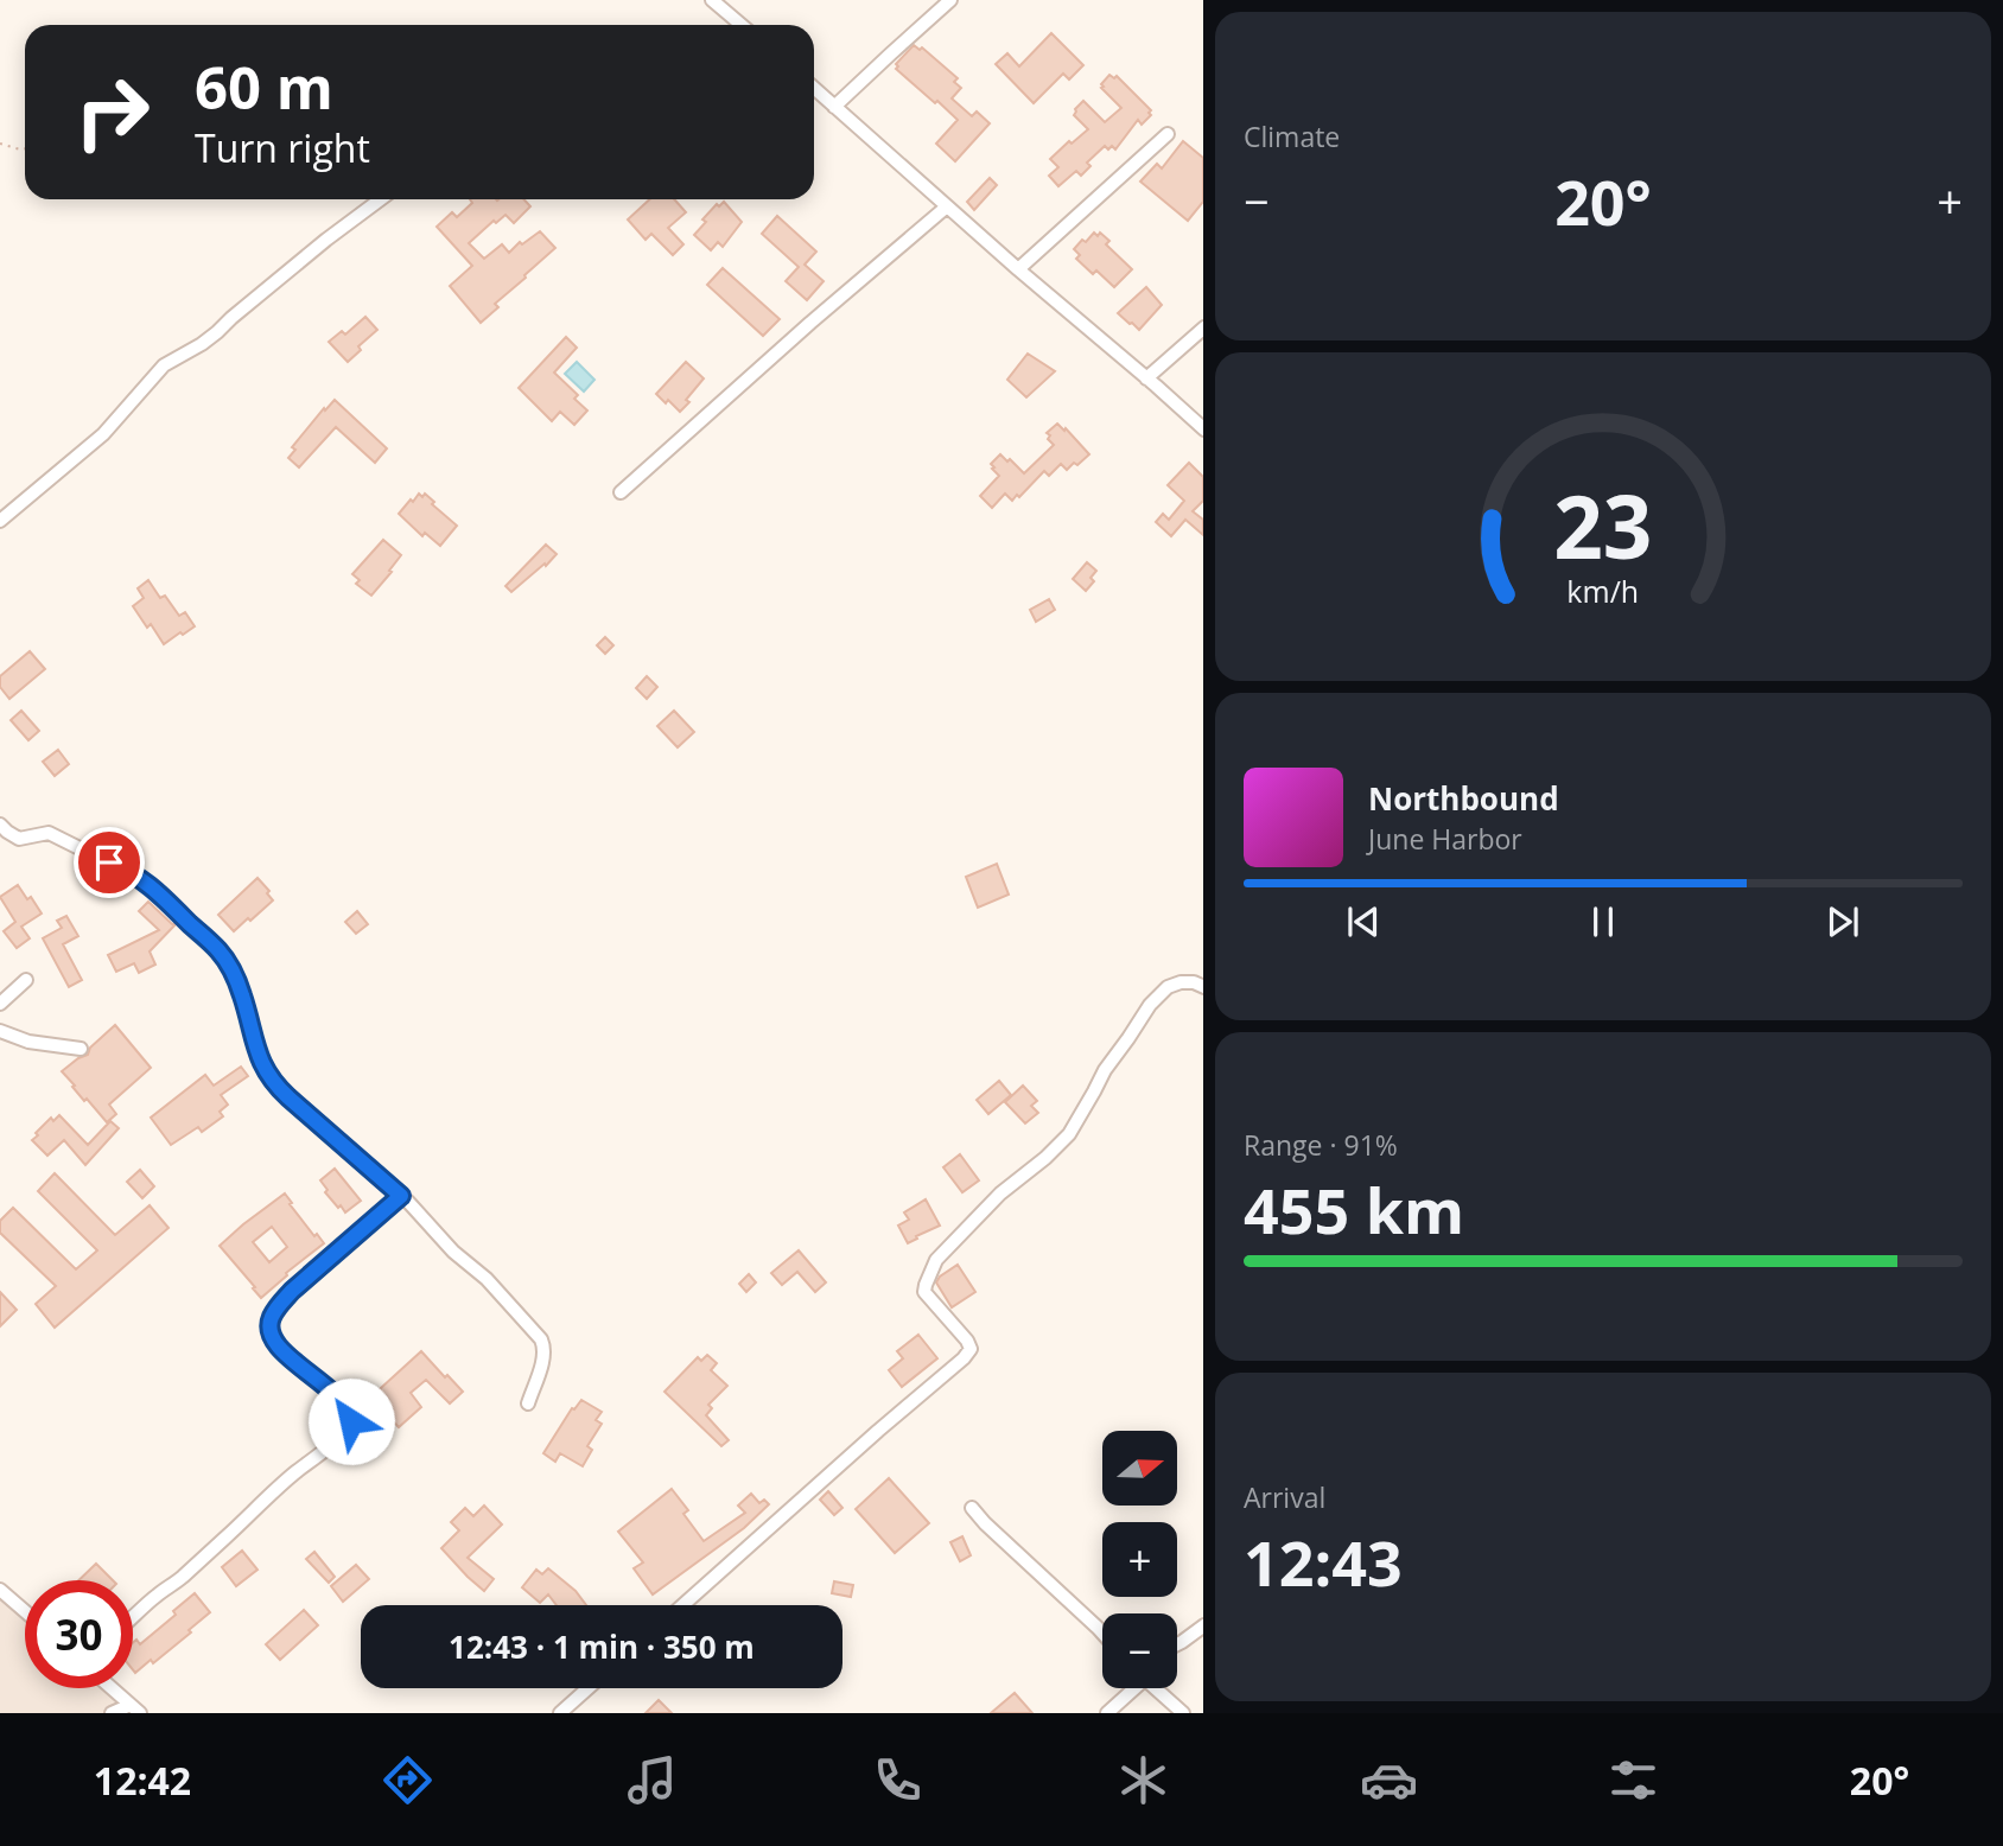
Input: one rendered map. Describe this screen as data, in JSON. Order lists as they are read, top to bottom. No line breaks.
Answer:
{"north":"right","page":{"tile":["Climate",["Range · 91%","455 km"],["Arrival","12:43"]],"turn":["60 m","Turn right"],"heat":["−","20°","+"],"song":["Northbound","June Harbor"],"map_buttons":["+","−"],"limit":"30","trip":"12:43 · 1 min · 350 m","tabs":["12:42","20°"],"gauge":["23","km/h"]}}
